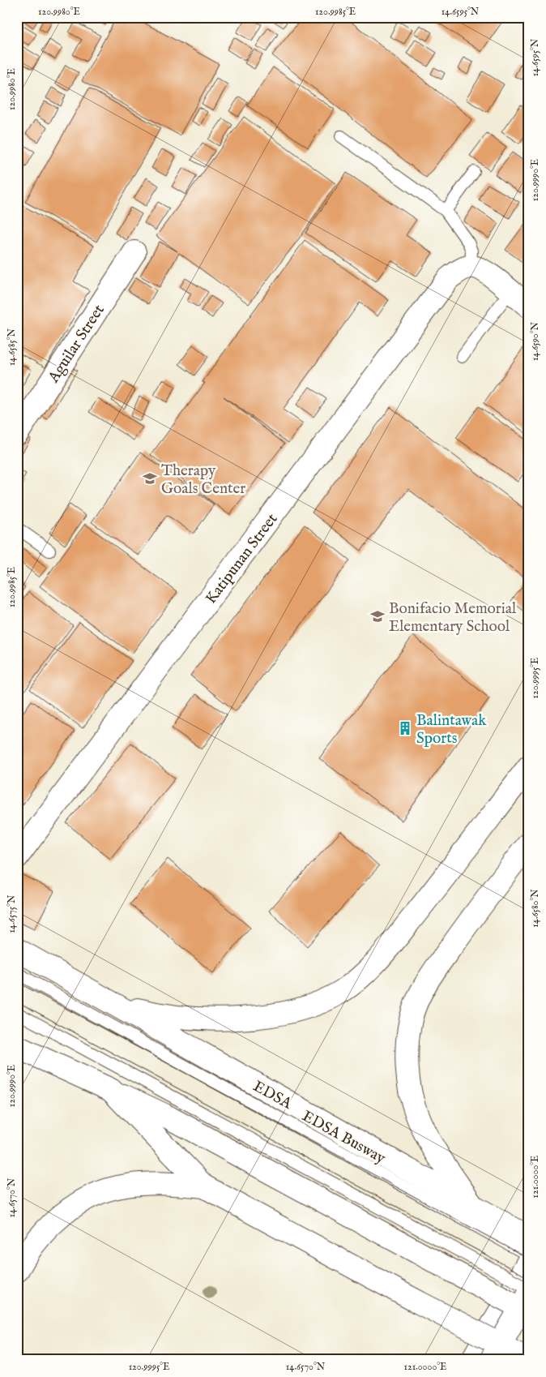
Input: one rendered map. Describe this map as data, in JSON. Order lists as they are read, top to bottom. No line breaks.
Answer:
{"streets":{"main road":["Aguilar Street","Katipunan Street","EDSA"],"lane":["EDSA Busway"]},"crossings":[["EDSA","EDSA Busway"]],"places":{"school or university":["Therapy Goals Center","Bonifacio Memorial Elementary School"],"building":["Balintawak Sports"]},"coordinates":["120.9980°E","120.9985°E","14.6595°N","120.9990°E","14.6590°N","14.6585°N","120.9995°E","14.6580°N","14.6575°N","121.0000°E","14.6570°N"]}
